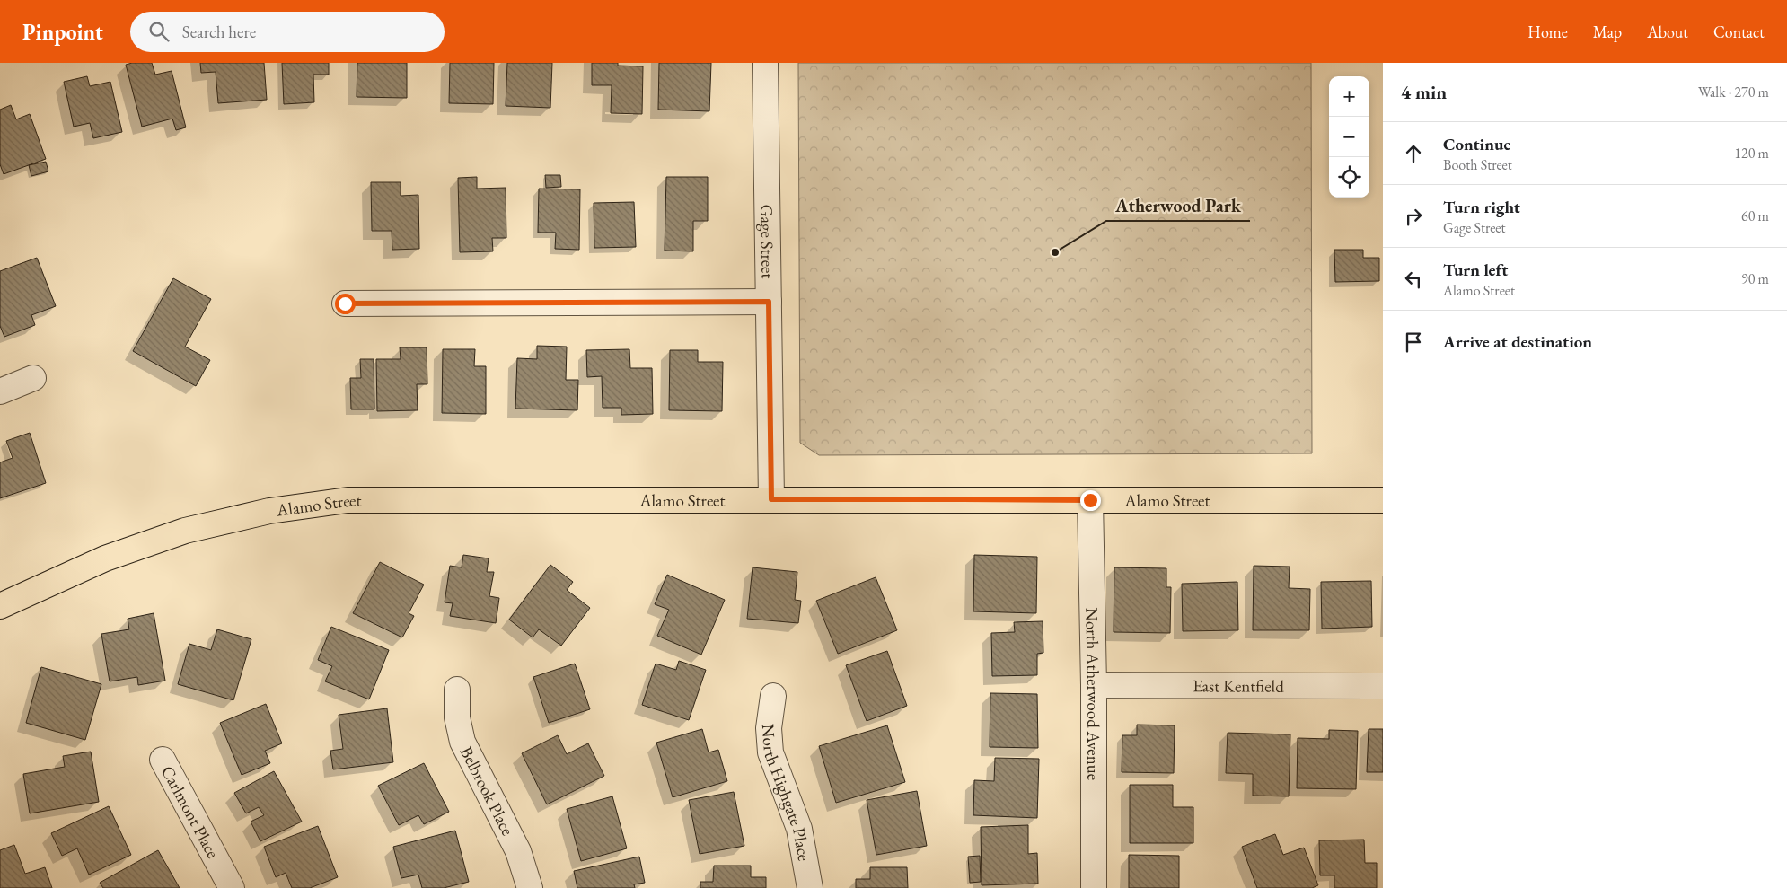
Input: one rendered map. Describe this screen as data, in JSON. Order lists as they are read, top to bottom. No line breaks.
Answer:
{"streets":{"main road":["Alamo Street"],"street":["Gage Street","East Kentfield","North Atherwood Avenue","Belbrook Place","North Highgate Place","Carlmont Place"]},"crossings":[["Gage Street","Alamo Street"],["Alamo Street","North Atherwood Avenue"],["East Kentfield","North Atherwood Avenue"]],"places":["Atherwood Park"],"page":{"header":"Pinpoint","search":"Search here","nav":["Home","Map","About","Contact"],"heading":["4 min","Walk · 270 m"],"map_buttons":["+","−"],"list":[["Continue","Booth Street","120 m"],["Turn right","Gage Street","60 m"],["Turn left","Alamo Street","90 m"],"Arrive at destination"]}}
